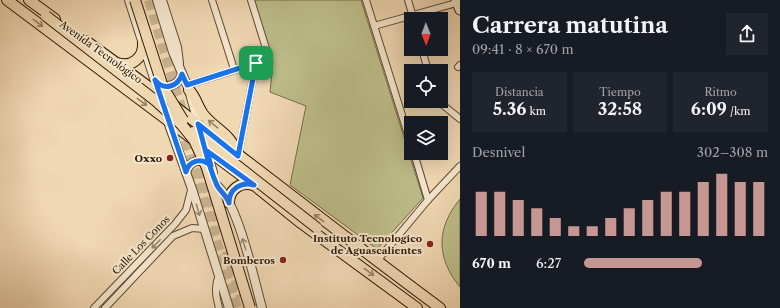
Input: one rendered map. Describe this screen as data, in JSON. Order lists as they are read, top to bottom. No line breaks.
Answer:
{"streets":{"main road":["Avenida Tecnológico"],"street":["Calle Los Conos"]},"places":["Oxxo","Instituto Tecnologico de Aguascalientes","Bomberos"],"north":"bottom","page":{"heading":["Carrera matutina","09:41 · 8 × 670 m"],"stats":[["Distancia","5.36 km"],["Tiempo","32:58"],["Ritmo","6:09 /km"]],"chart":["Desnivel","302–308 m"],"list":[{"name":"670 m","note":"6:27"}]}}
